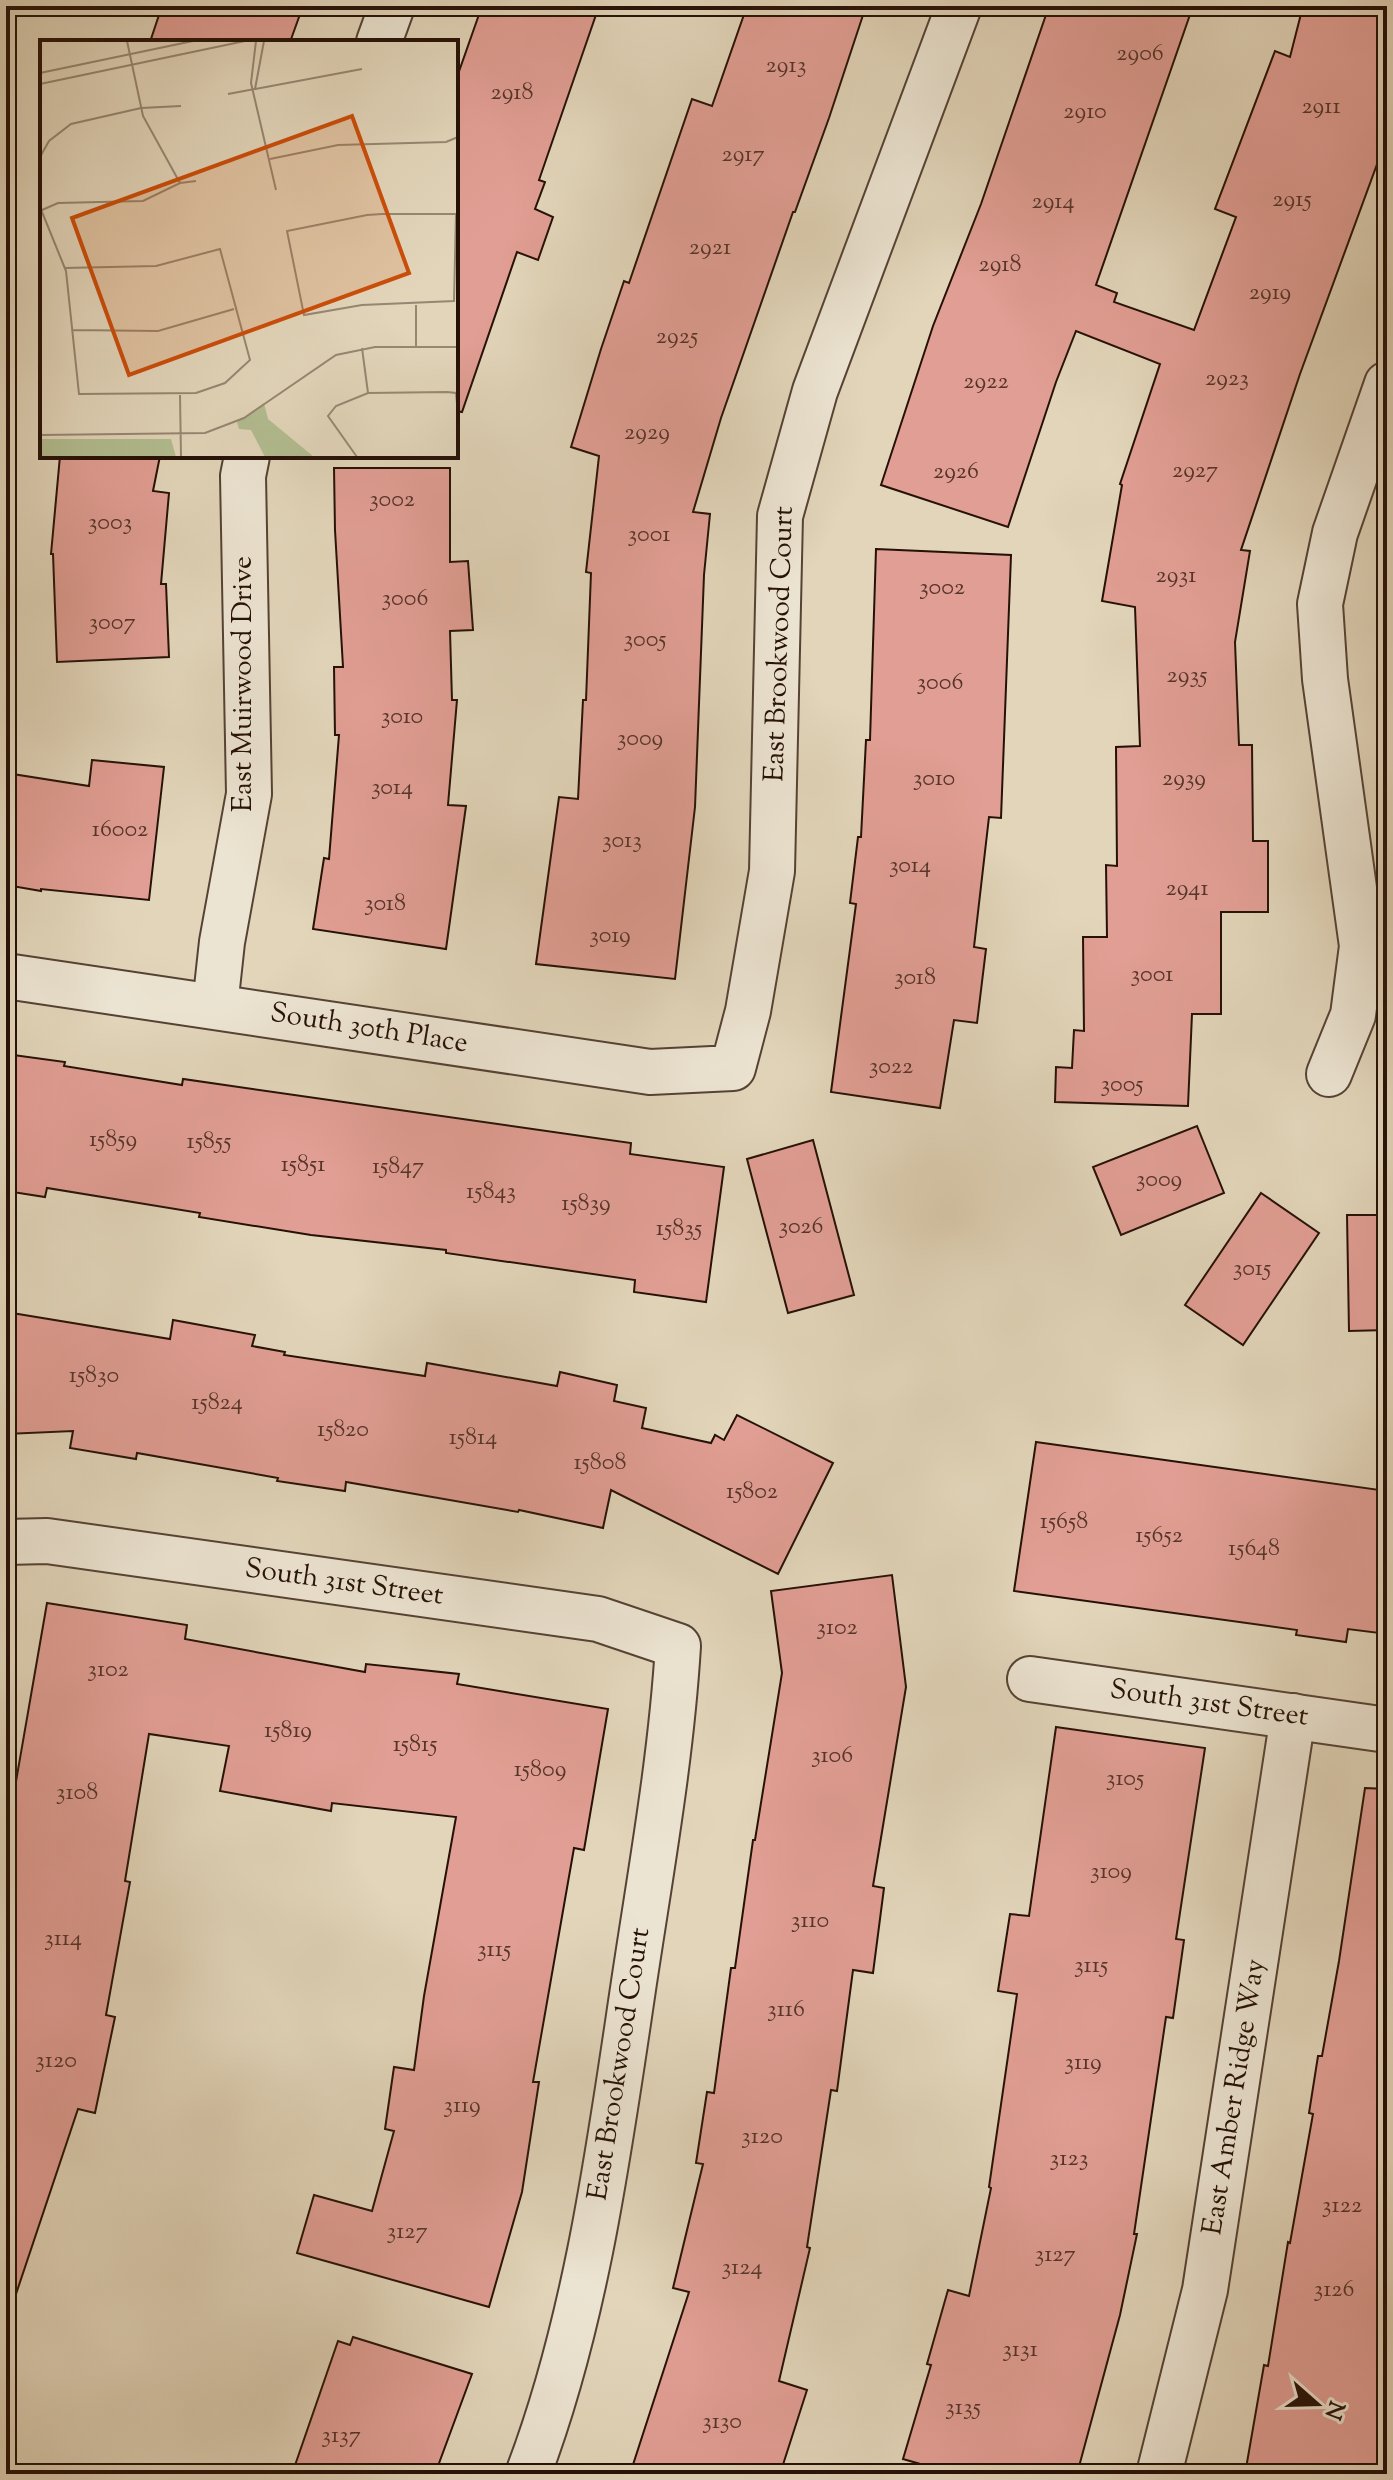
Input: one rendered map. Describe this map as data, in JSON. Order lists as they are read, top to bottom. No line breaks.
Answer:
{"streets":{"street":["East Brookwood Court","East Muirwood Drive","South 30th Place","South 31st Street","East Amber Ridge Way"]},"crossings":[["East Brookwood Court","South 30th Place"],["East Brookwood Court","South 31st Street"],["East Muirwood Drive","South 30th Place"],["South 31st Street","East Amber Ridge Way"]],"house_numbers":["2906","2913","2918","2911","2910","2917","2915","2914","2921","2918","2919","2925","2923","2922","2929","2927","2926","3002","3003","3001","2931","3002","3006","3007","3005","2935","3006","3010","3009","3010","2939","3014","16002","3013","3014","2941","3018","3019","3001","3018","3022","3005","15859","15855","15851","15847","3009","15843","15839","3026","15835","3015","15830","15824","15820","15814","15808","15802","15658","15652","15648","3102","3102","15819","15815","3106","15809","3105","3108","3109","3110","3114","3115","3115","3116","3120","3119","3119","3120","3123","3122","3127","3127","3124","3126","3131","3135","3130","3137"],"north":"right"}
